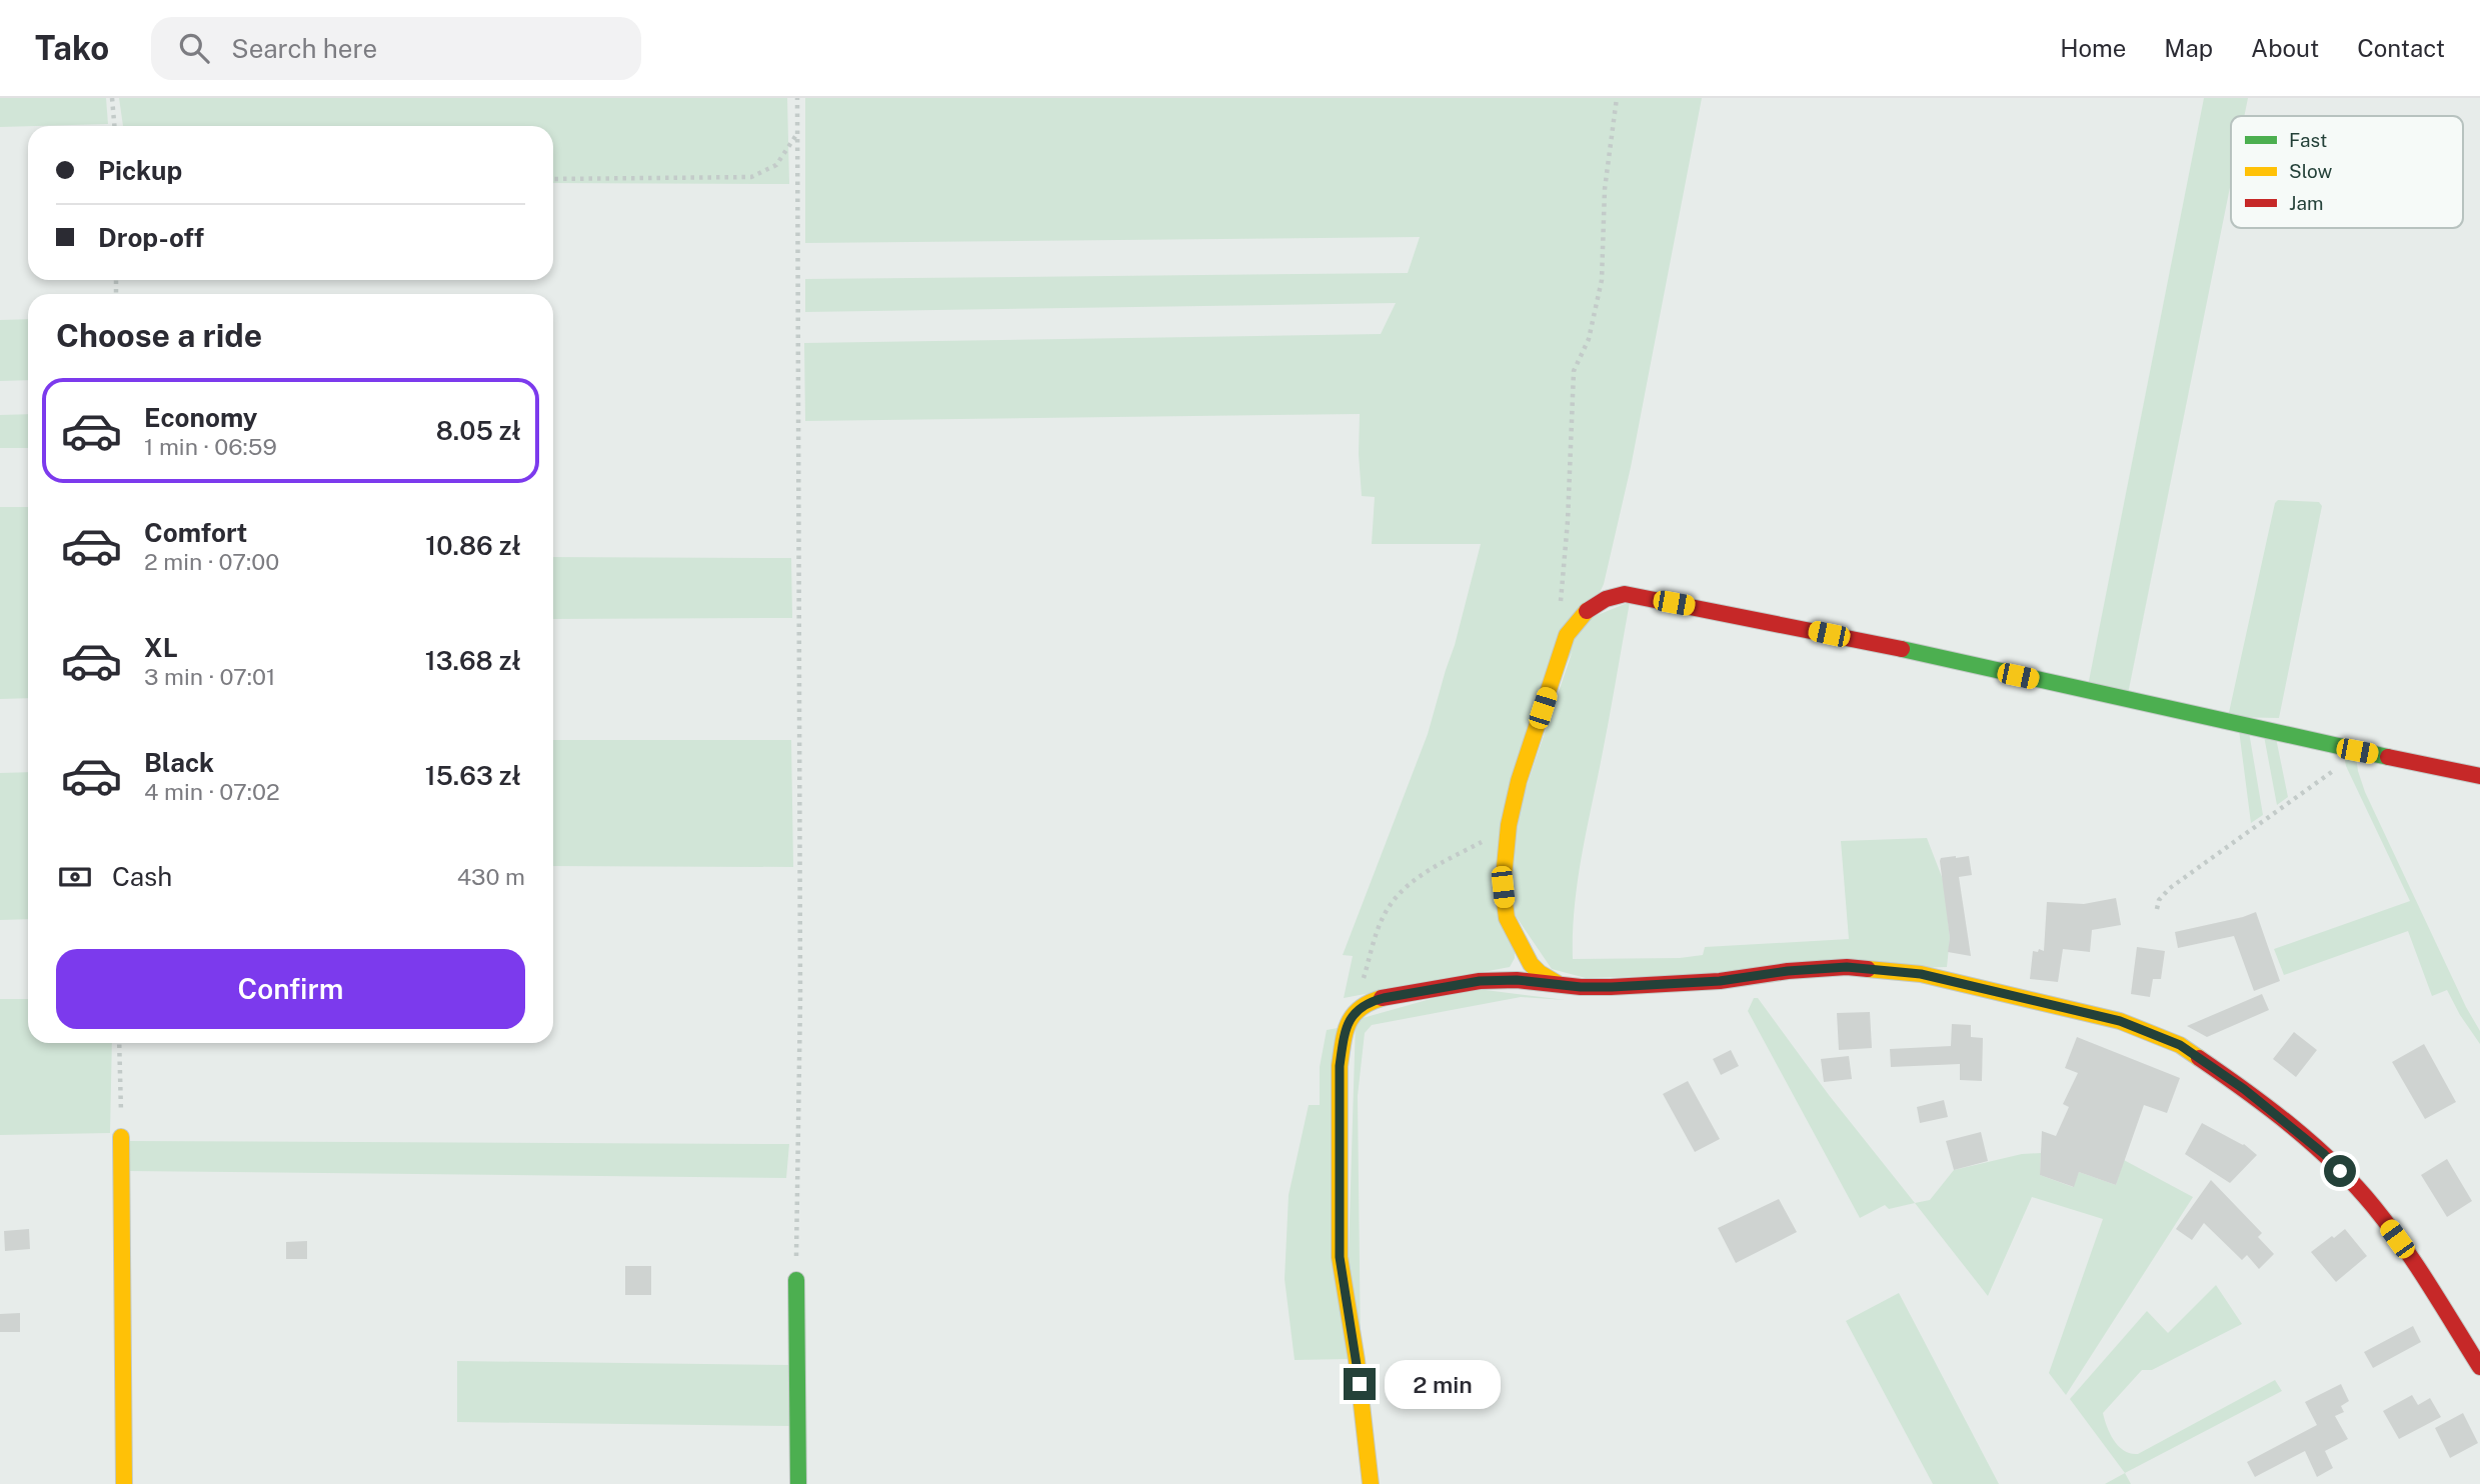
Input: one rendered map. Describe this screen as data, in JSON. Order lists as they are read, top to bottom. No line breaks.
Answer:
{"legend":["Fast","Slow","Jam"],"page":{"header":"Tako","search":"Search here","nav":["Home","Map","About","Contact"],"banner":["Pickup","Drop-off"],"heading":"Choose a ride","list":[{"name":"Economy","note":"1 min · 06:59","value":"8.05 zł"},{"name":"Comfort","note":"2 min · 07:00","value":"10.86 zł"},{"name":"XL","note":"3 min · 07:01","value":"13.68 zł"},{"name":"Black","note":"4 min · 07:02","value":"15.63 zł"}],"pay":["Cash","430 m"],"buttons":"Confirm","bubble":"2 min"}}
